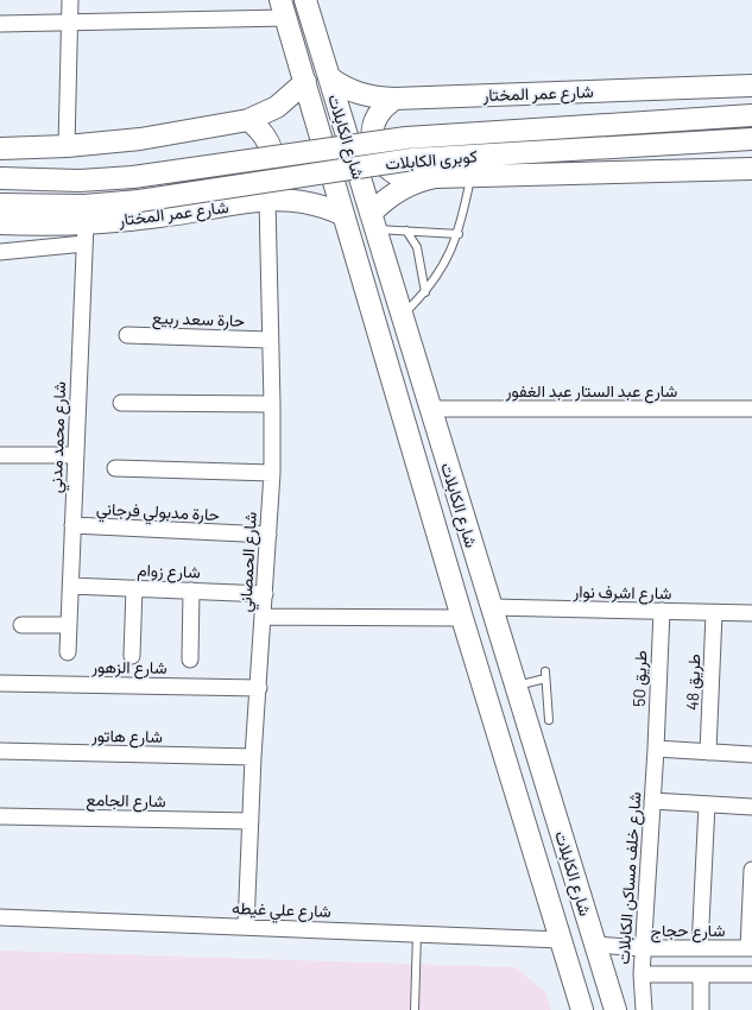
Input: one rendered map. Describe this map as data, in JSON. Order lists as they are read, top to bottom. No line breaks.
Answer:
{"streets":{"main road":["شارع عمر المختار","شارع الكابلات","كوبرى الكابلات"],"street":["حارة سعد ربيع","شارع عبد الستار عبد الغفور","شارع محمد مدني","حارة مدبولي فرجاني","شارع الحمصاني","شارع زوام","شارع اشرف نوار","شارع الزهور","طريق 50","طريق 48","شارع هاتور","شارع الجامع","شارع خلف مساكن الكابلات","شارع علي غيطه","شارع حجاج"]},"crossings":[["شارع عمر المختار","شارع الكابلات"],["شارع عمر المختار","شارع محمد مدني"],["شارع عمر المختار","شارع الحمصاني"],["شارع الكابلات","شارع عبد الستار عبد الغفور"],["شارع الكابلات","شارع اشرف نوار"],["شارع الكابلات","شارع علي غيطه"],["شارع الكابلات","شارع حجاج"],["حارة سعد ربيع","شارع الحمصاني"],["شارع محمد مدني","حارة مدبولي فرجاني"],["شارع محمد مدني","شارع زوام"],["حارة مدبولي فرجاني","شارع الحمصاني"],["شارع الحمصاني","شارع زوام"],["شارع الحمصاني","شارع الزهور"],["شارع الحمصاني","شارع هاتور"],["شارع الحمصاني","شارع الجامع"],["شارع الحمصاني","شارع علي غيطه"],["شارع اشرف نوار","طريق 50"],["شارع اشرف نوار","طريق 48"],["طريق 50","شارع خلف مساكن الكابلات"],["شارع خلف مساكن الكابلات","شارع حجاج"]]}
